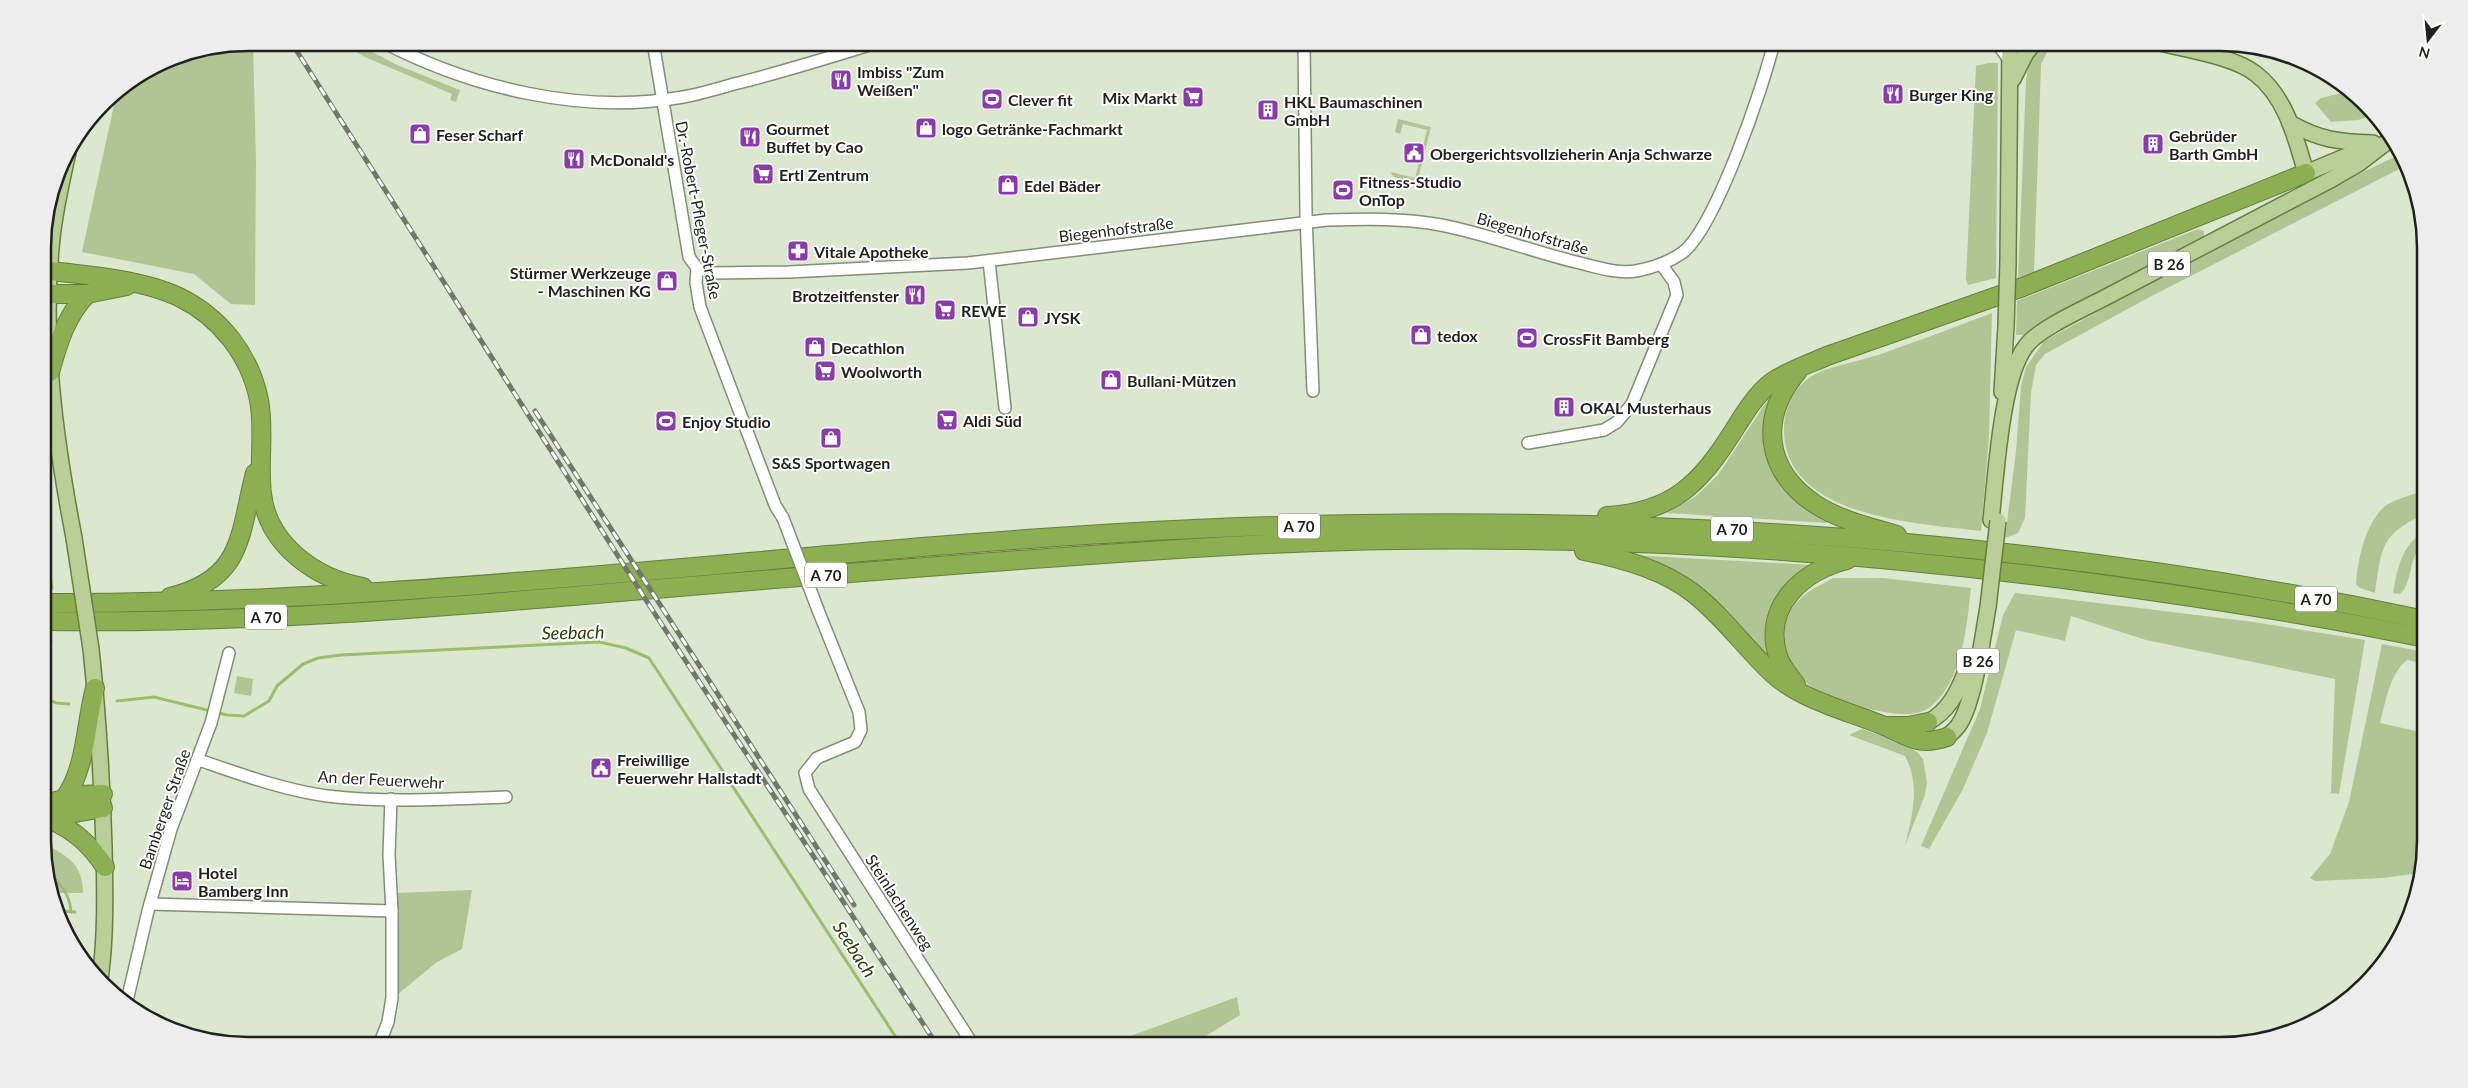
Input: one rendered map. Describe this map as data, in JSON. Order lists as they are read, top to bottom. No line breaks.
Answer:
{"streets":{"highway":["A 70"],"main road":["B 26"],"street":["Dr.-Robert-Pfleger-Straße","Biegenhofstraße","An der Feuerwehr","Bamberger Straße","Steinlachenweg"]},"crossings":[["Dr.-Robert-Pfleger-Straße","Biegenhofstraße"],["Dr.-Robert-Pfleger-Straße","Steinlachenweg"],["An der Feuerwehr","Bamberger Straße"]],"water":["Seebach"],"places":{"restaurant":["Imbiss \"Zum Weißen\"","Burger King","Gourmet Buffet by Cao","McDonald's","Brotzeitfenster"],"supermarket":["Mix Markt","Ertl Zentrum","REWE","Woolworth","Aldi Süd"],"sports":["Clever fit","Fitness-Studio OnTop","CrossFit Bamberg","Enjoy Studio"],"building":["HKL Baumaschinen GmbH","Gebrüder Barth GmbH","OKAL Musterhaus"],"shop":["logo Getränke-Fachmarkt","Feser Scharf","Edel Bäder","Stürmer Werkzeuge - Maschinen KG","JYSK","tedox","Decathlon","Bullani-Mützen","S&S Sportwagen"],"public building":["Obergerichtsvollzieherin Anja Schwarze","Freiwillige Feuerwehr Hallstadt"],"pharmacy":["Vitale Apotheke"],"hotel":["Hotel Bamberg Inn"]},"north":"bottom"}
